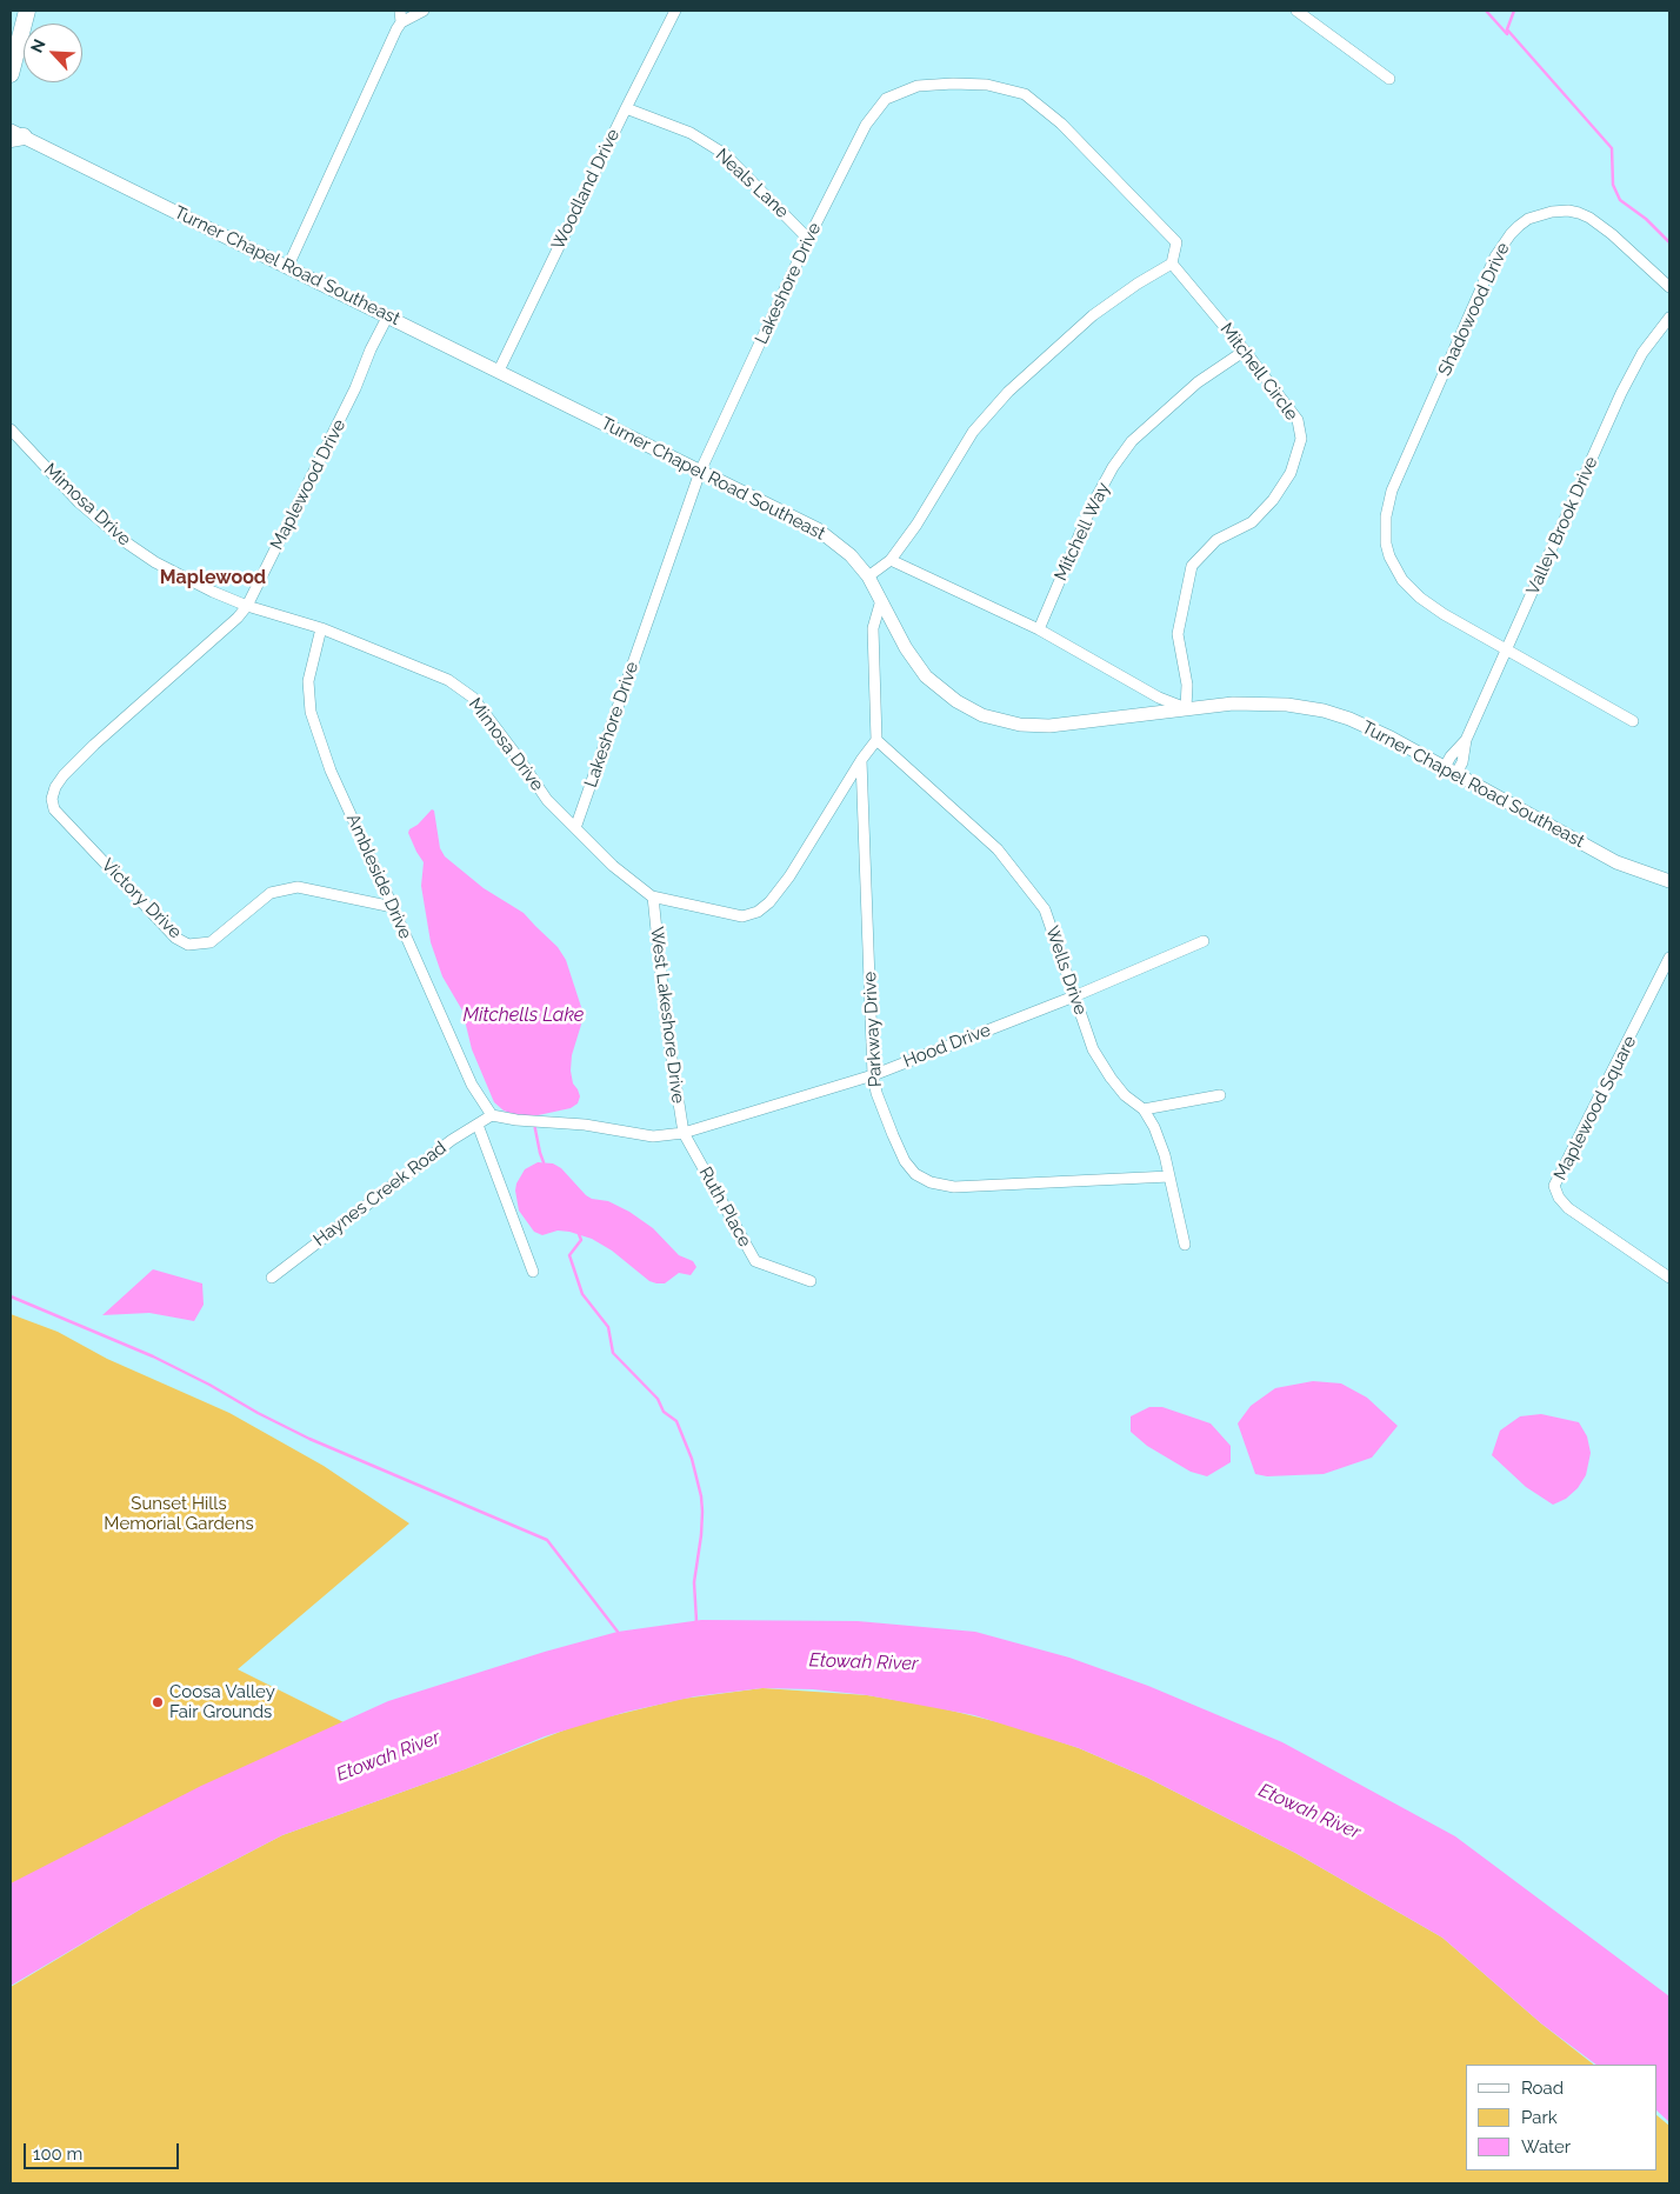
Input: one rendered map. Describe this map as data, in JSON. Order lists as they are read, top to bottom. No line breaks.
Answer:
{"streets":{"street":["Neals Lane","Woodland Drive","Turner Chapel Road Southeast","Lakeshore Drive","Shadowood Drive","Mitchell Circle","Maplewood Drive","Mimosa Drive","Valley Brook Drive","Mitchell Way","Ambleside Drive","Victory Drive","Wells Drive","West Lakeshore Drive","Parkway Drive","Hood Drive","Maplewood Square","Haynes Creek Road","Ruth Place"]},"crossings":[["Neals Lane","Woodland Drive"],["Neals Lane","Lakeshore Drive"],["Woodland Drive","Turner Chapel Road Southeast"],["Turner Chapel Road Southeast","Lakeshore Drive"],["Turner Chapel Road Southeast","Mitchell Circle"],["Turner Chapel Road Southeast","Maplewood Drive"],["Turner Chapel Road Southeast","Valley Brook Drive"],["Lakeshore Drive","Mitchell Circle"],["Lakeshore Drive","Mimosa Drive"],["Shadowood Drive","Valley Brook Drive"],["Mitchell Circle","Mitchell Way"],["Maplewood Drive","Mimosa Drive"],["Maplewood Drive","Victory Drive"],["Mimosa Drive","Ambleside Drive"],["Mimosa Drive","Wells Drive"],["Mimosa Drive","West Lakeshore Drive"],["Mimosa Drive","Parkway Drive"],["Ambleside Drive","Victory Drive"],["Ambleside Drive","Haynes Creek Road"],["Wells Drive","Parkway Drive"],["Wells Drive","Hood Drive"],["West Lakeshore Drive","Hood Drive"],["West Lakeshore Drive","Ruth Place"],["Parkway Drive","Hood Drive"],["Hood Drive","Ruth Place"]],"districts":["Maplewood"],"water":["Mitchells Lake","Etowah River"],"parks":["Sunset Hills Memorial Gardens"],"places":["Coosa Valley Fair Grounds"],"legend":["Road","Park","Water"],"scale_bar":"100 m","north":"top left"}
